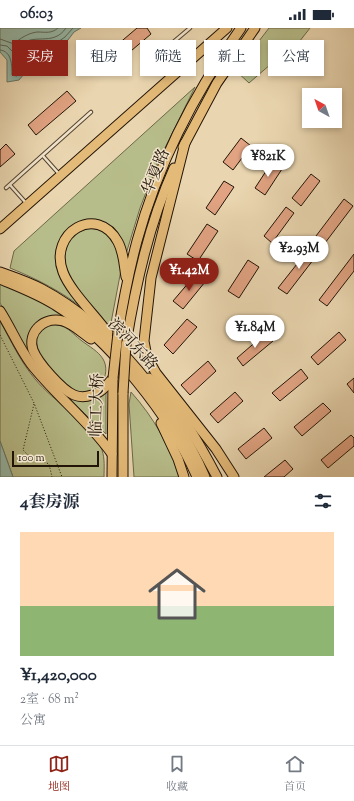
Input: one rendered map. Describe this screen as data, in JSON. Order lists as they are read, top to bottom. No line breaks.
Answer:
{"streets":{"main road":["华夏路","滨河东路","临工大桥"]},"crossings":[["华夏路","临工大桥"]],"scale_bar":"100 m","north":"top left","page":{"status":"06:03","chip":["买房","租房","筛选","新上","公寓"],"price":["¥821K","¥2.93M","¥1.42M","¥1.84M"],"scale":"100 m","heading":"4套房源","list":[{"name":"¥1,420,000","note":"2室 · 68 m² · 公寓"}],"tabs":["地图","收藏","首页"]}}
